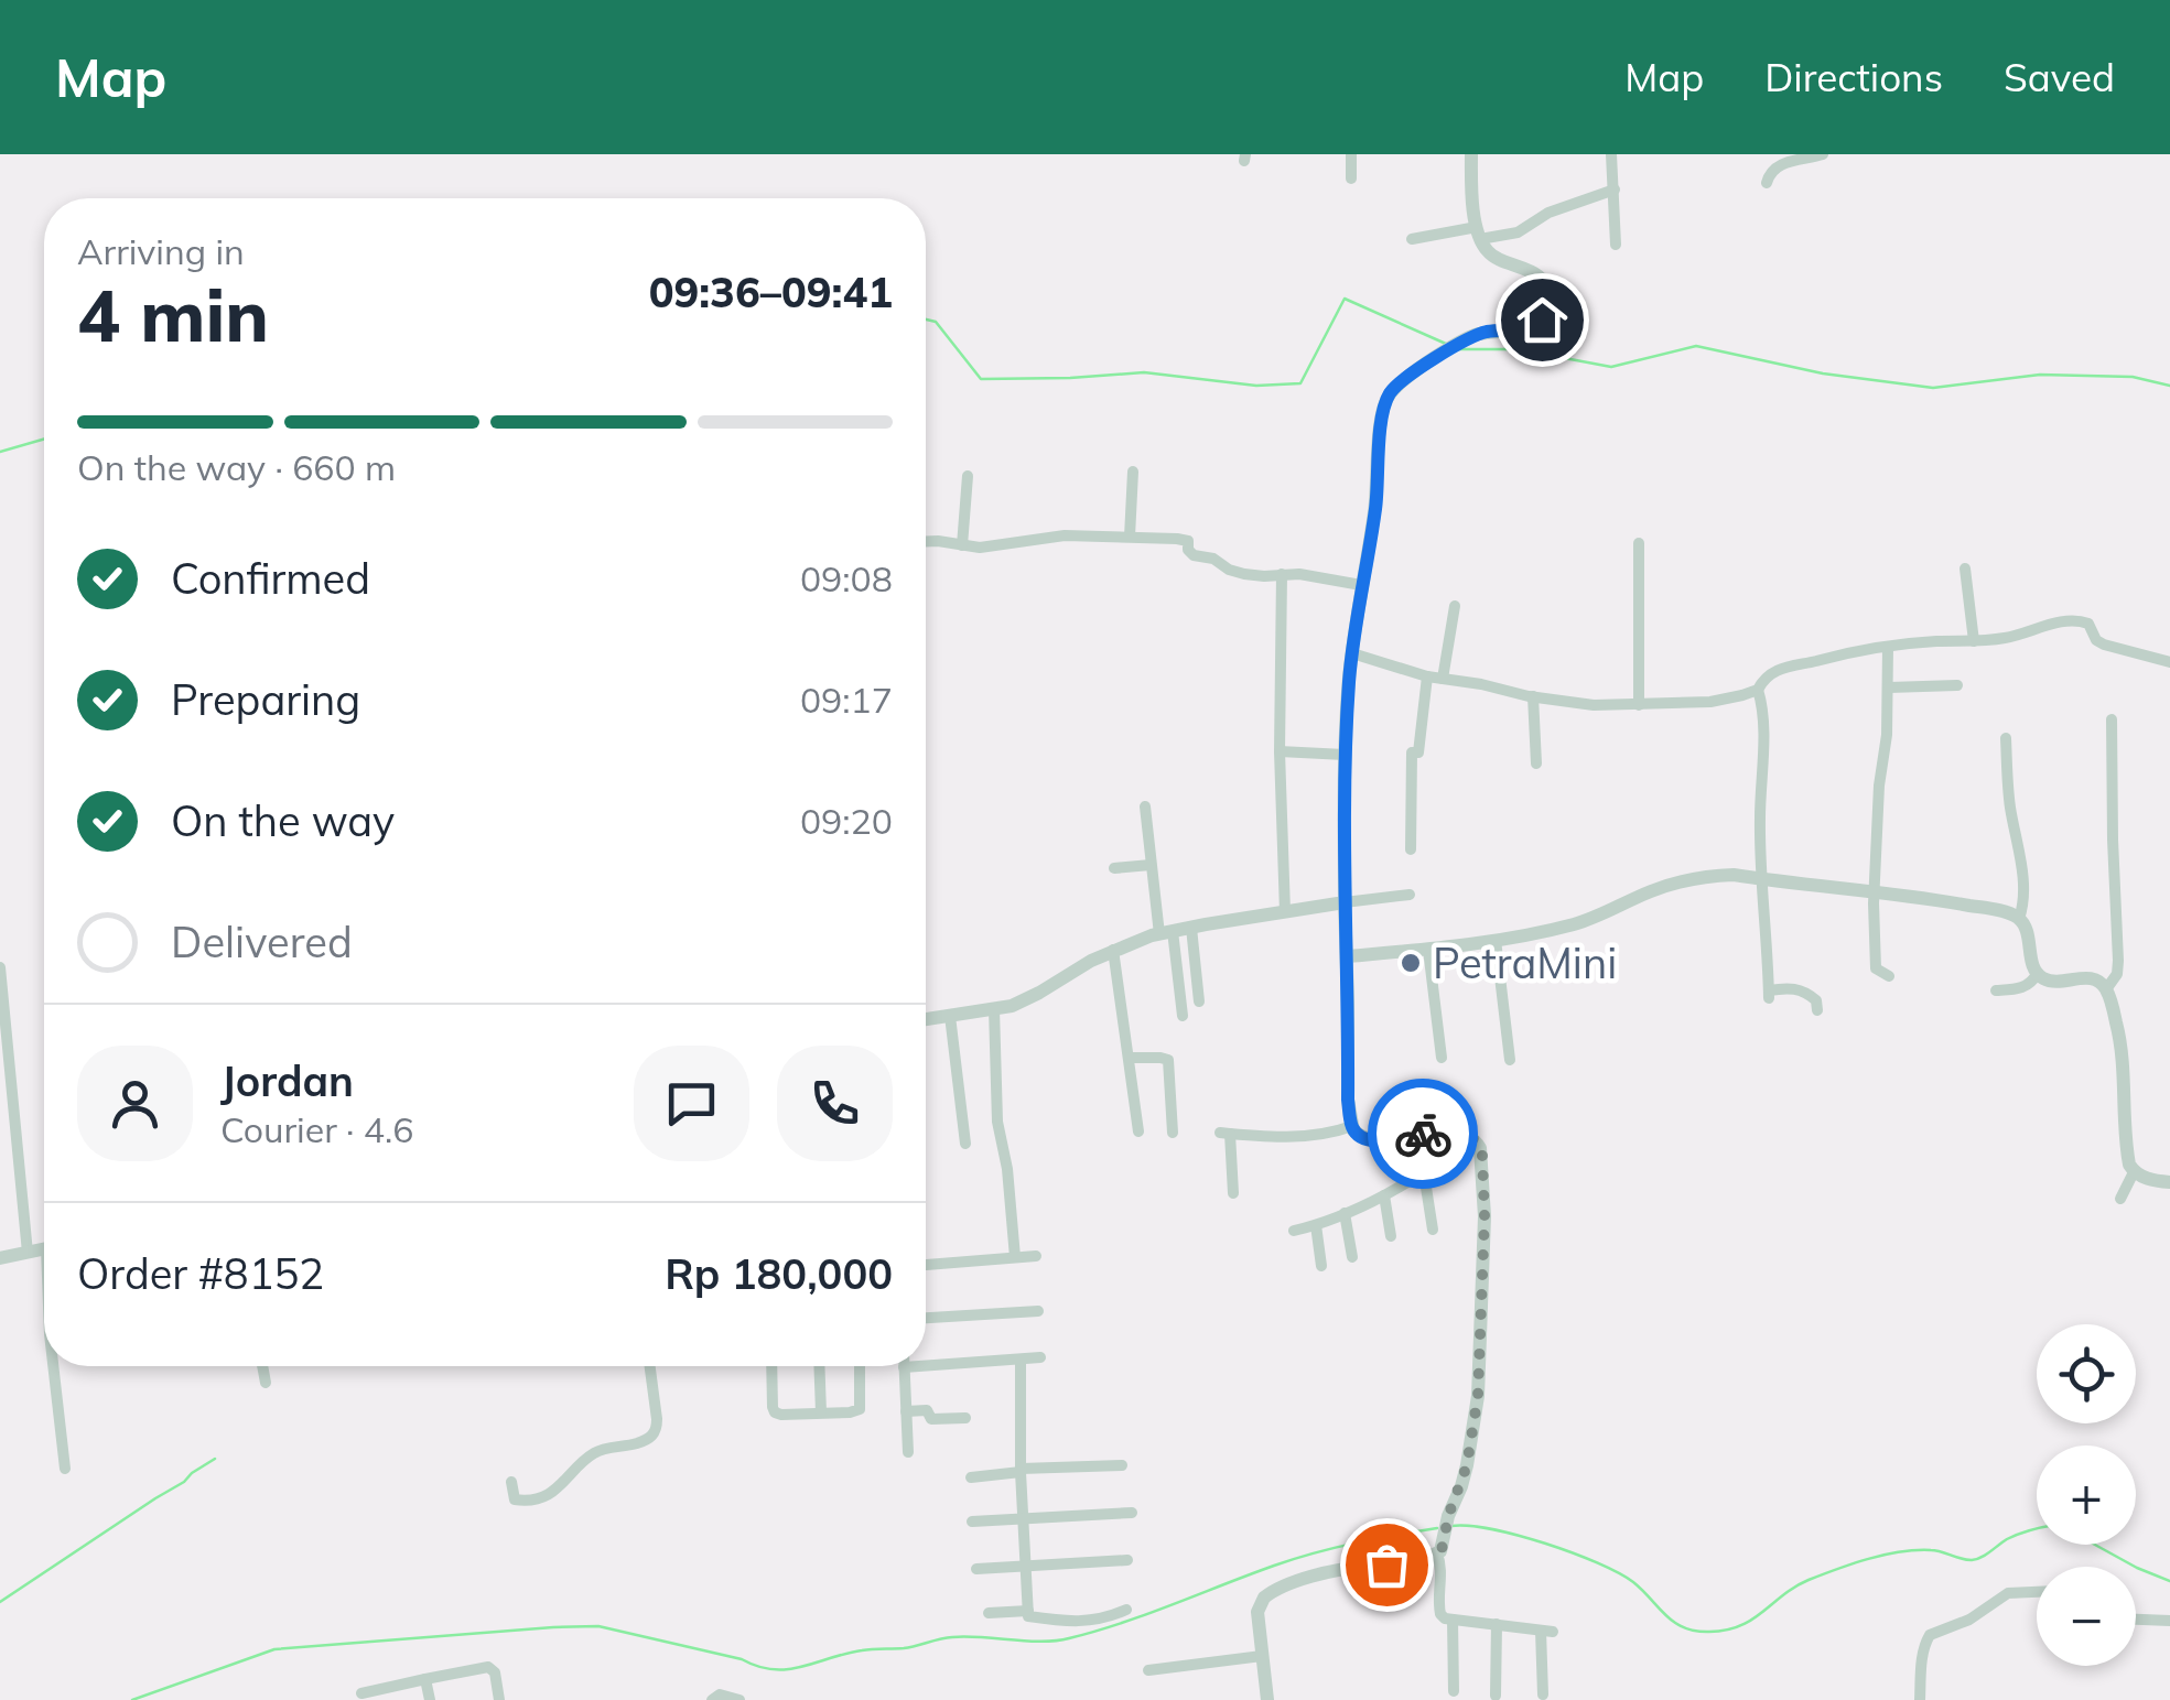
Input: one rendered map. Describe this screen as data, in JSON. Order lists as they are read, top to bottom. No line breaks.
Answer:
{"places":["PetraMini"],"page":{"header":"Map","nav":["Map","Directions","Saved"],"heading":["4 min","Arriving in","09:36–09:41"],"panel":["Jordan","Courier · 4.6","Order #8152","Rp 180,000"],"bar":"On the way · 660 m","list":[["Confirmed","09:08"],["Preparing","09:17"],["On the way","09:20"],"Delivered"],"map_buttons":["+","−"]}}
